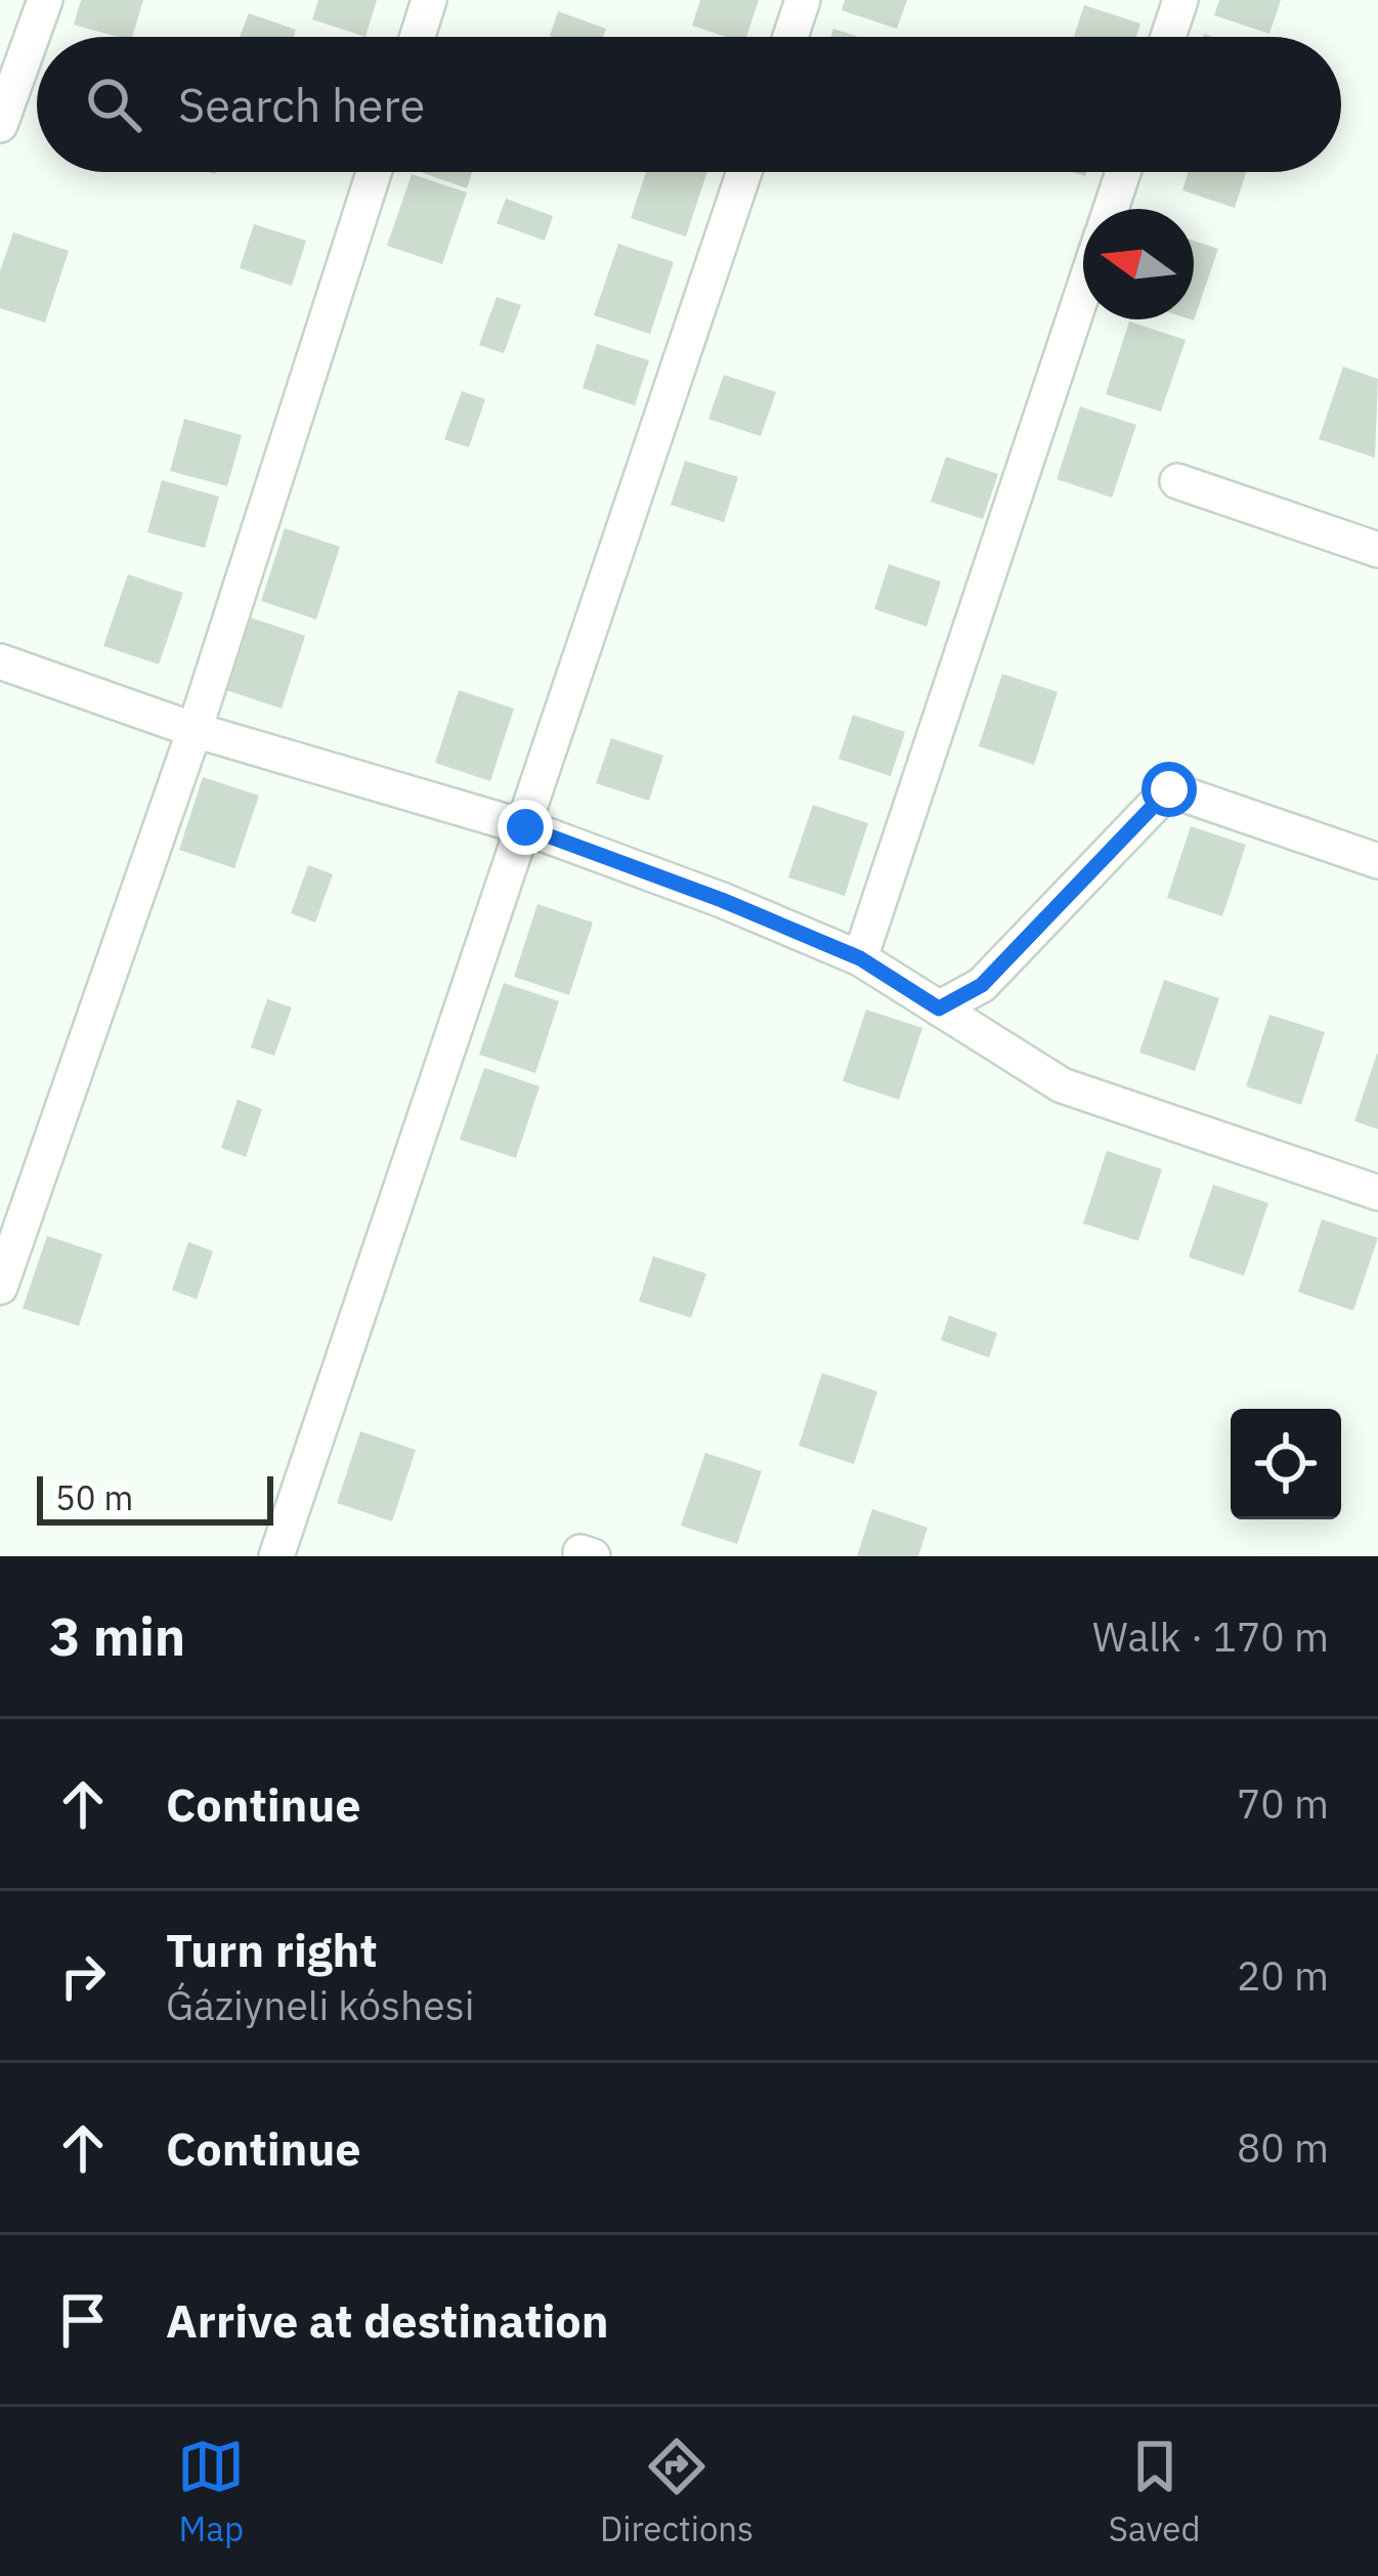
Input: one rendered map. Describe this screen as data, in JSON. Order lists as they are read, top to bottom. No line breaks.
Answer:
{"scale_bar":"50 m","north":"left","page":{"search":"Search here","scale":"50 m","heading":["3 min","Walk · 170 m"],"list":[["Continue","70 m"],["Turn right","Ǵáziyneli kóshesi","20 m"],["Continue","80 m"],"Arrive at destination"],"nav":["Map","Directions","Saved"]}}
